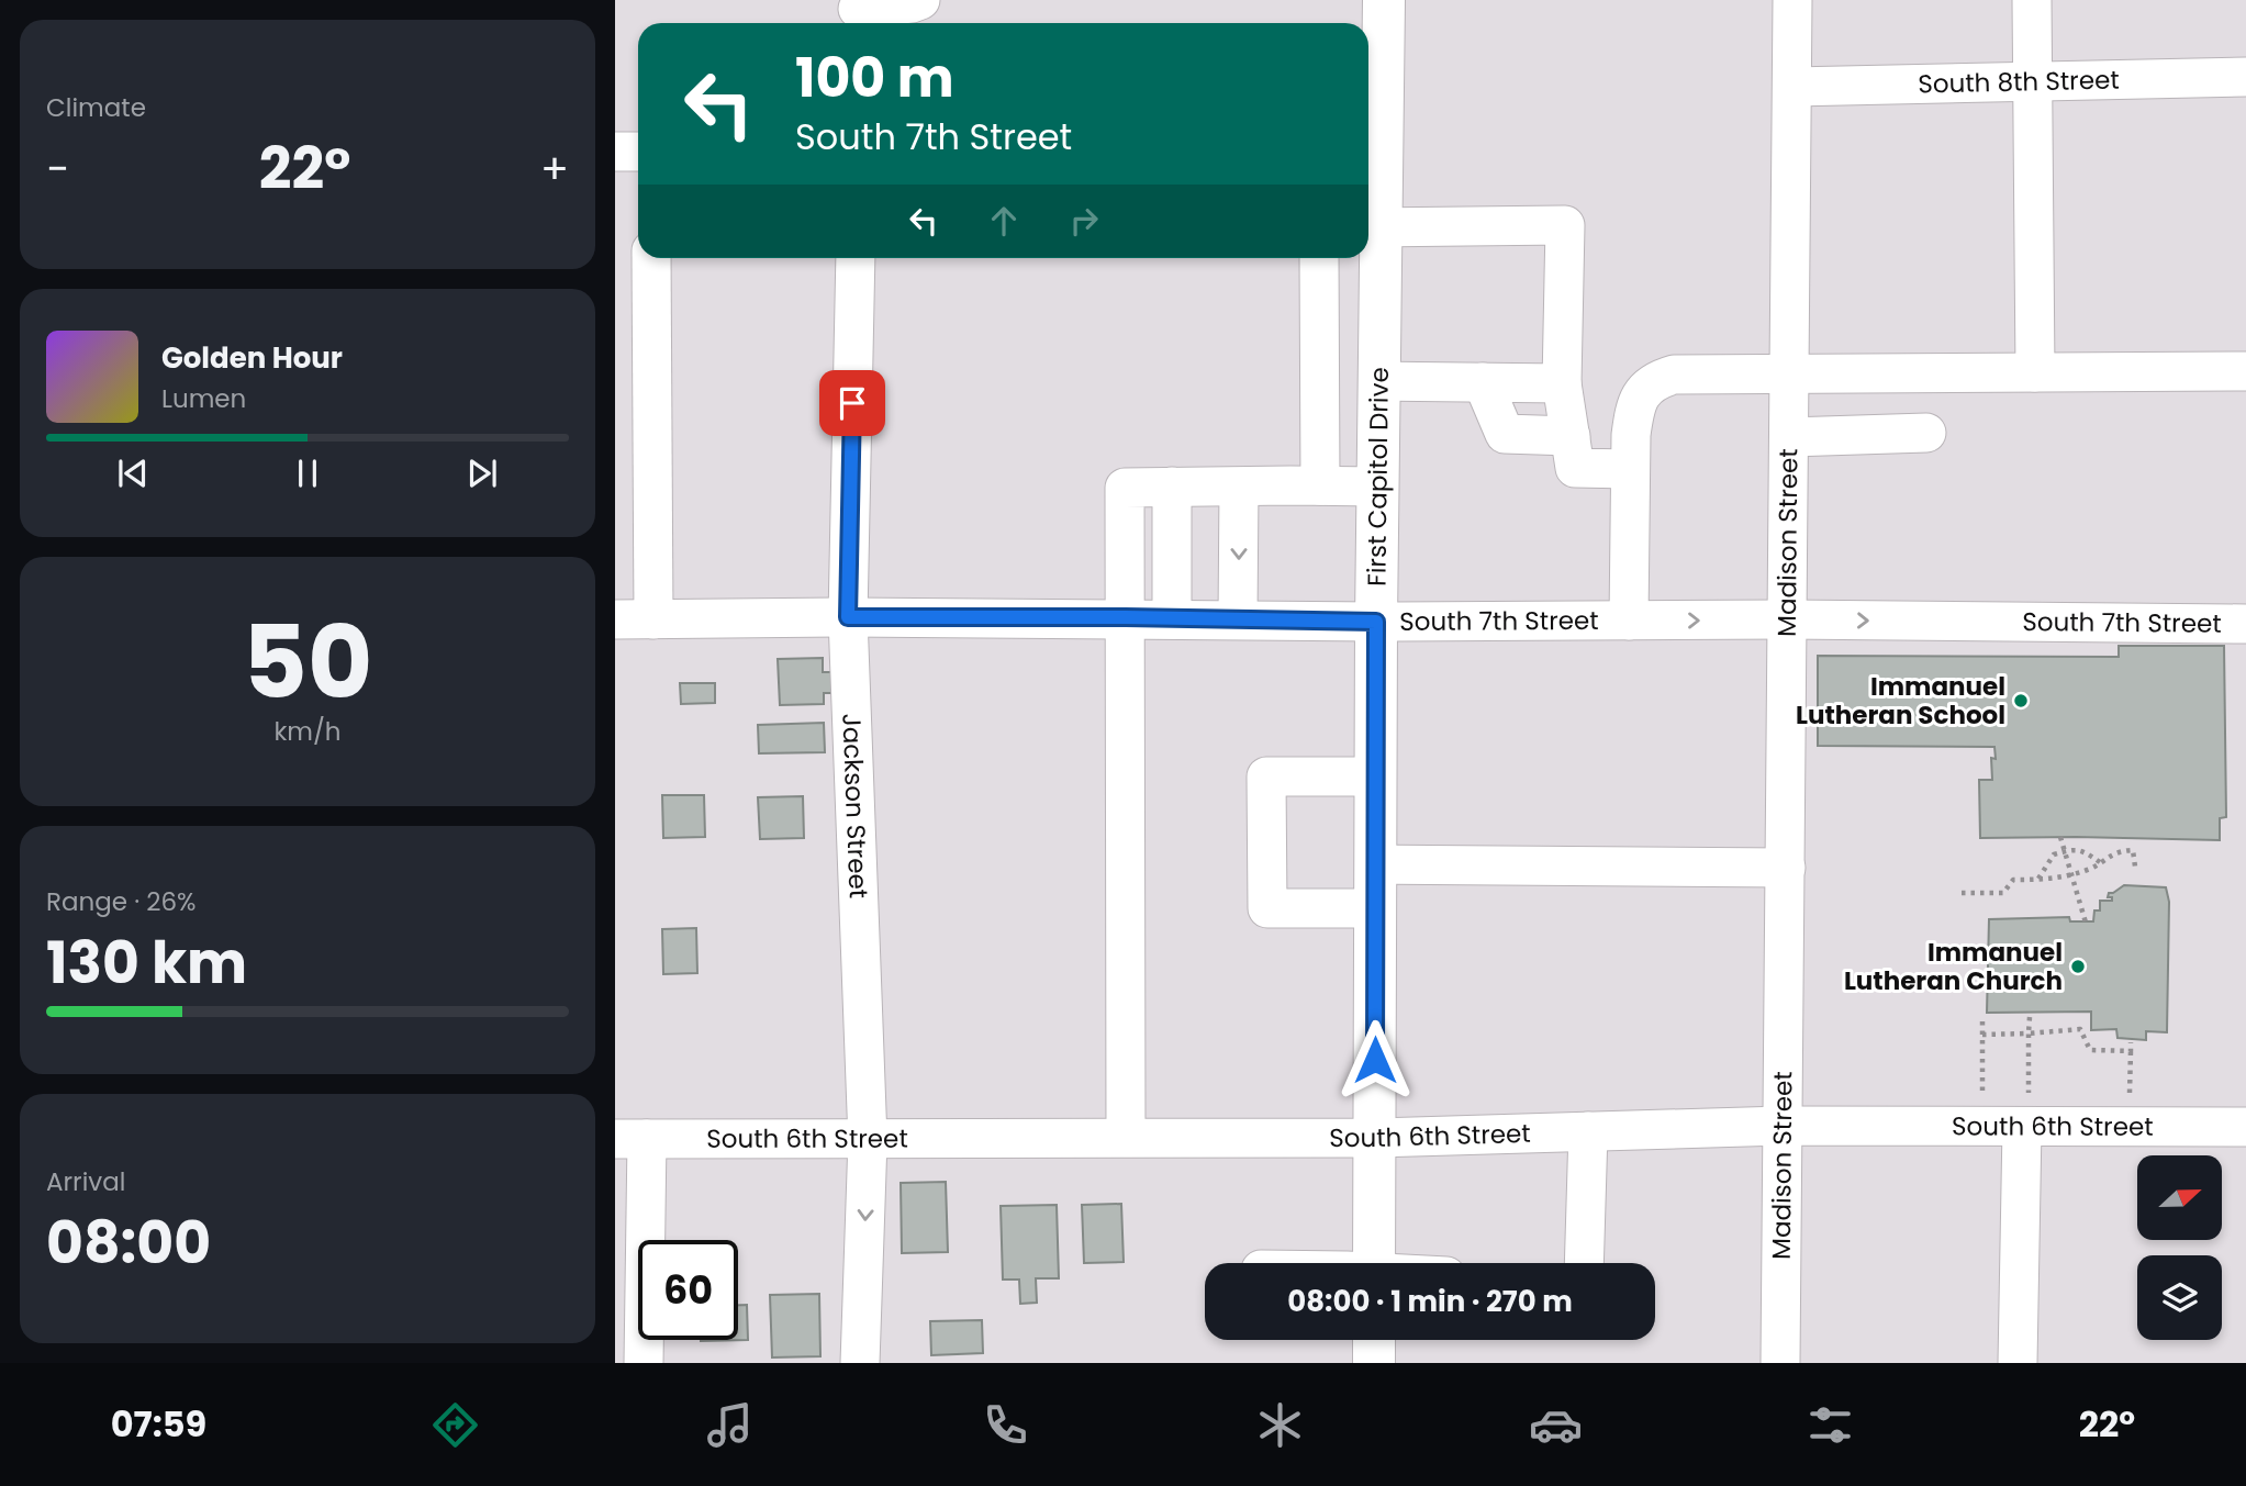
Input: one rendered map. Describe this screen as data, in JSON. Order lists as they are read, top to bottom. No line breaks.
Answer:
{"streets":{"main road":["First Capitol Drive"],"street":["South 8th Street","Madison Street","South 7th Street","Jackson Street","South 6th Street"]},"crossings":[["South 8th Street","Madison Street"],["First Capitol Drive","South 7th Street"],["First Capitol Drive","South 6th Street"],["Madison Street","South 7th Street"],["Madison Street","South 6th Street"],["South 7th Street","Jackson Street"],["Jackson Street","South 6th Street"]],"places":["Immanuel Lutheran School","Immanuel Lutheran Church"],"north":"right","page":{"tile":["Climate",["50","km/h"],["Range · 26%","130 km"],["Arrival","08:00"]],"turn":["100 m","South 7th Street"],"heat":["−","22°","+"],"song":["Golden Hour","Lumen"],"limit":"60","trip":"08:00 · 1 min · 270 m","tabs":["07:59","22°"]}}
